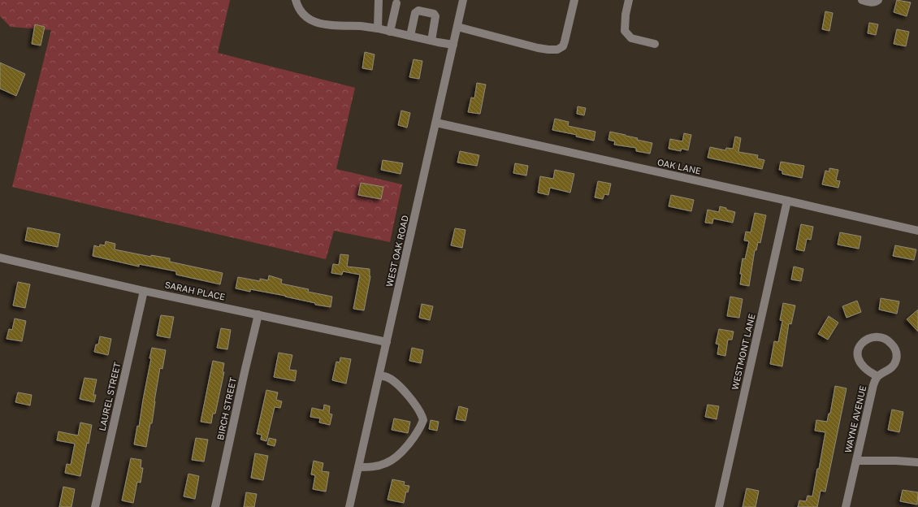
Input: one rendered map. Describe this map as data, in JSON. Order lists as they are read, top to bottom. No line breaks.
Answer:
{"streets":{"street":["OAK LANE","WEST OAK ROAD","SARAH PLACE","WESTMONT LANE","LAUREL STREET","BIRCH STREET","WAYNE AVENUE"]},"crossings":[["OAK LANE","WEST OAK ROAD"],["OAK LANE","WESTMONT LANE"],["WEST OAK ROAD","SARAH PLACE"],["SARAH PLACE","LAUREL STREET"],["SARAH PLACE","BIRCH STREET"]]}
